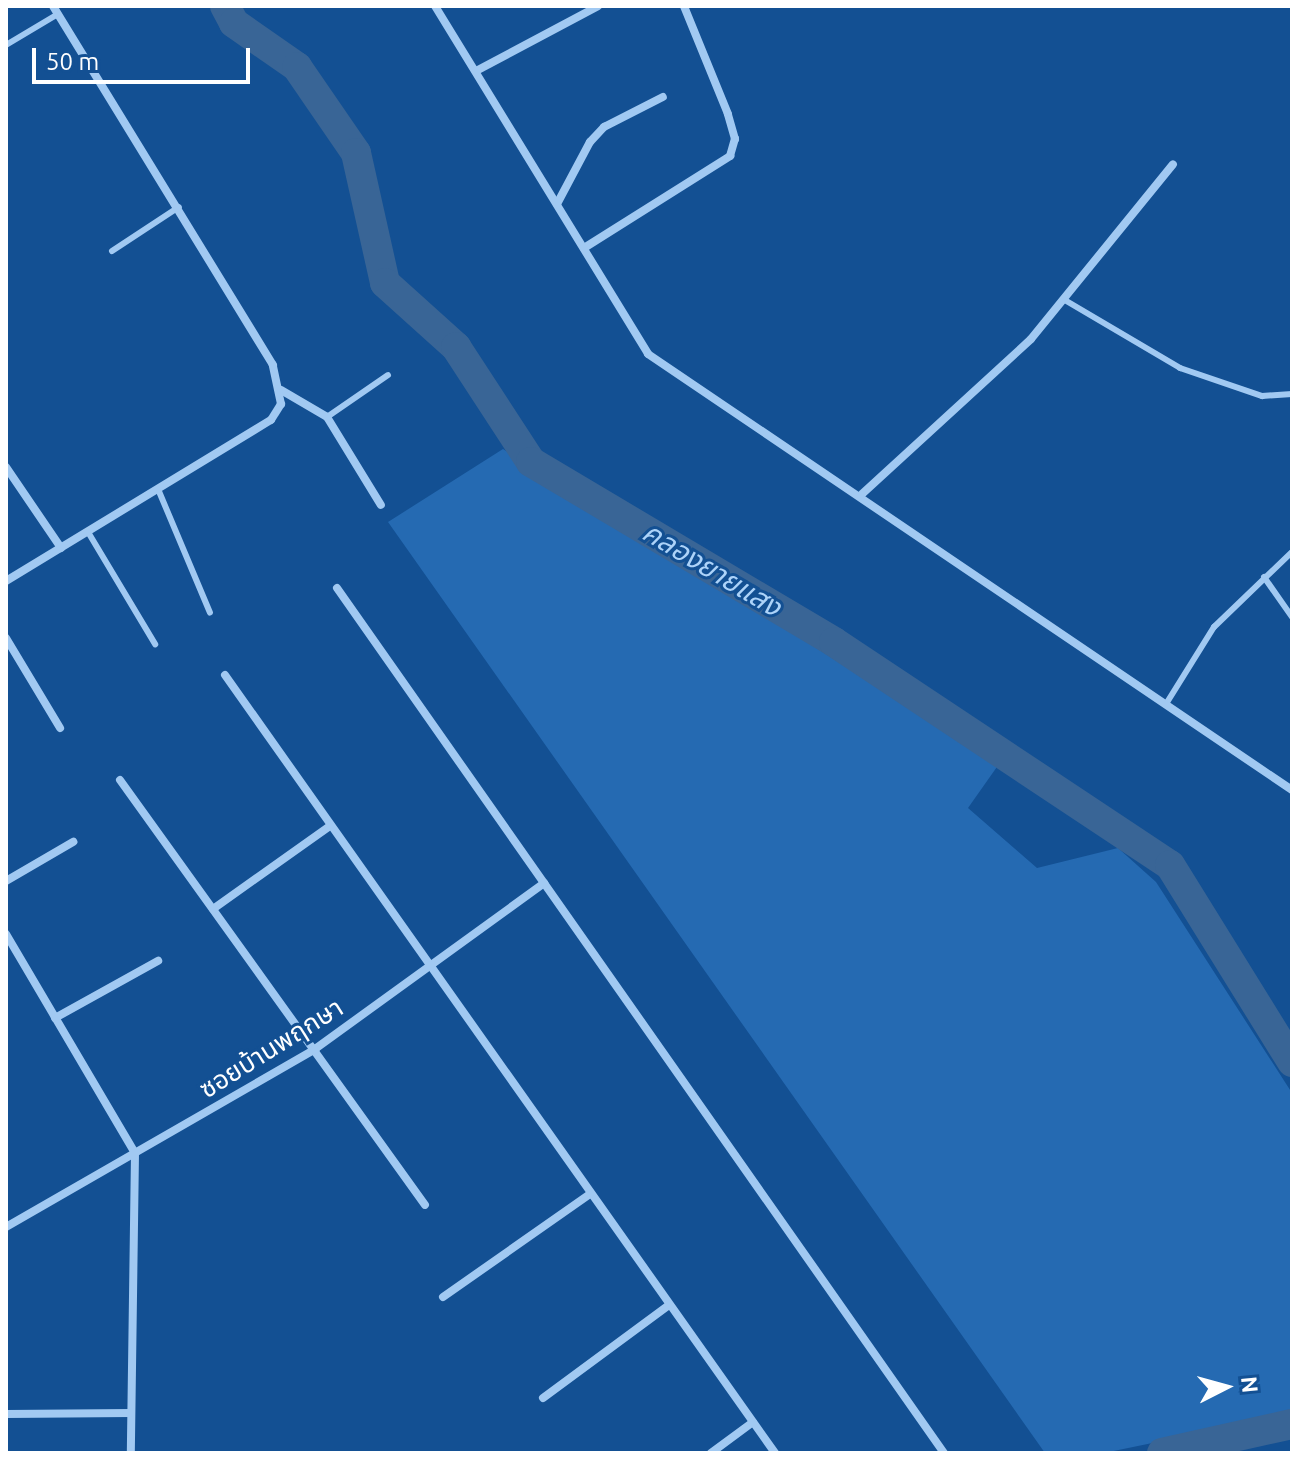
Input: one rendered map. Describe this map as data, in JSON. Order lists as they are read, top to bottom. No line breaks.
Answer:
{"streets":{"street":["ซอยบ้านพฤกษา"]},"water":["คลองยายแสง"],"scale_bar":"50 m","north":"right"}
